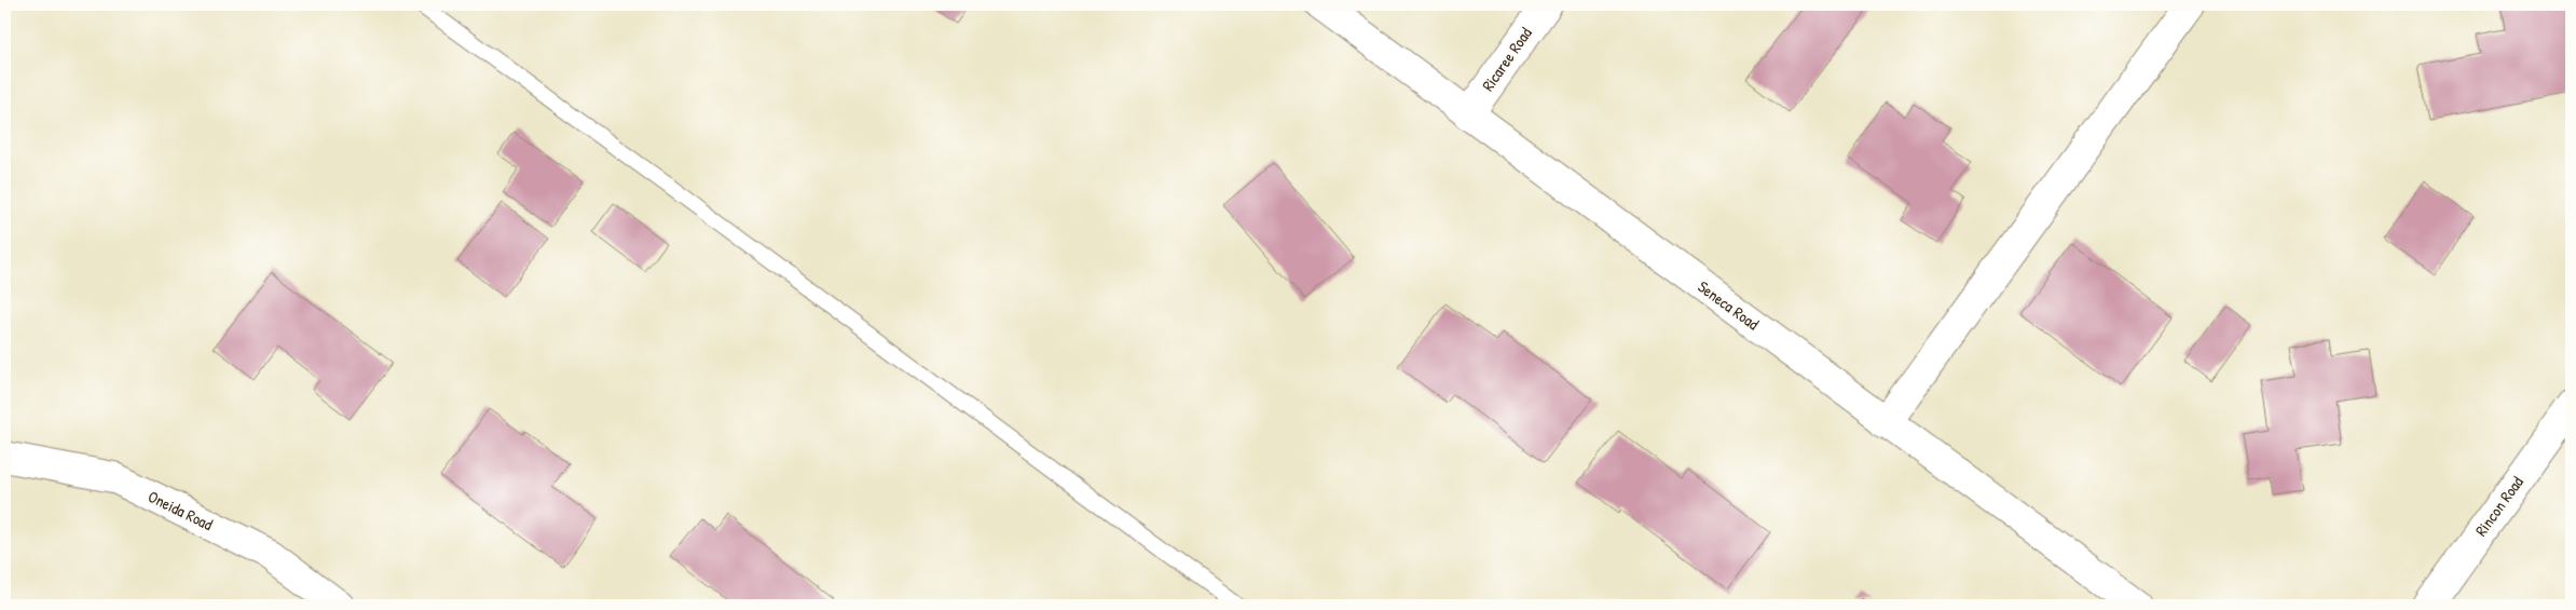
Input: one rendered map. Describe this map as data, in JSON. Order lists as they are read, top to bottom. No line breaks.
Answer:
{"streets":{"street":["Ricaree Road","Seneca Road","Rincon Road","Oneida Road"]},"crossings":[["Ricaree Road","Seneca Road"]]}
